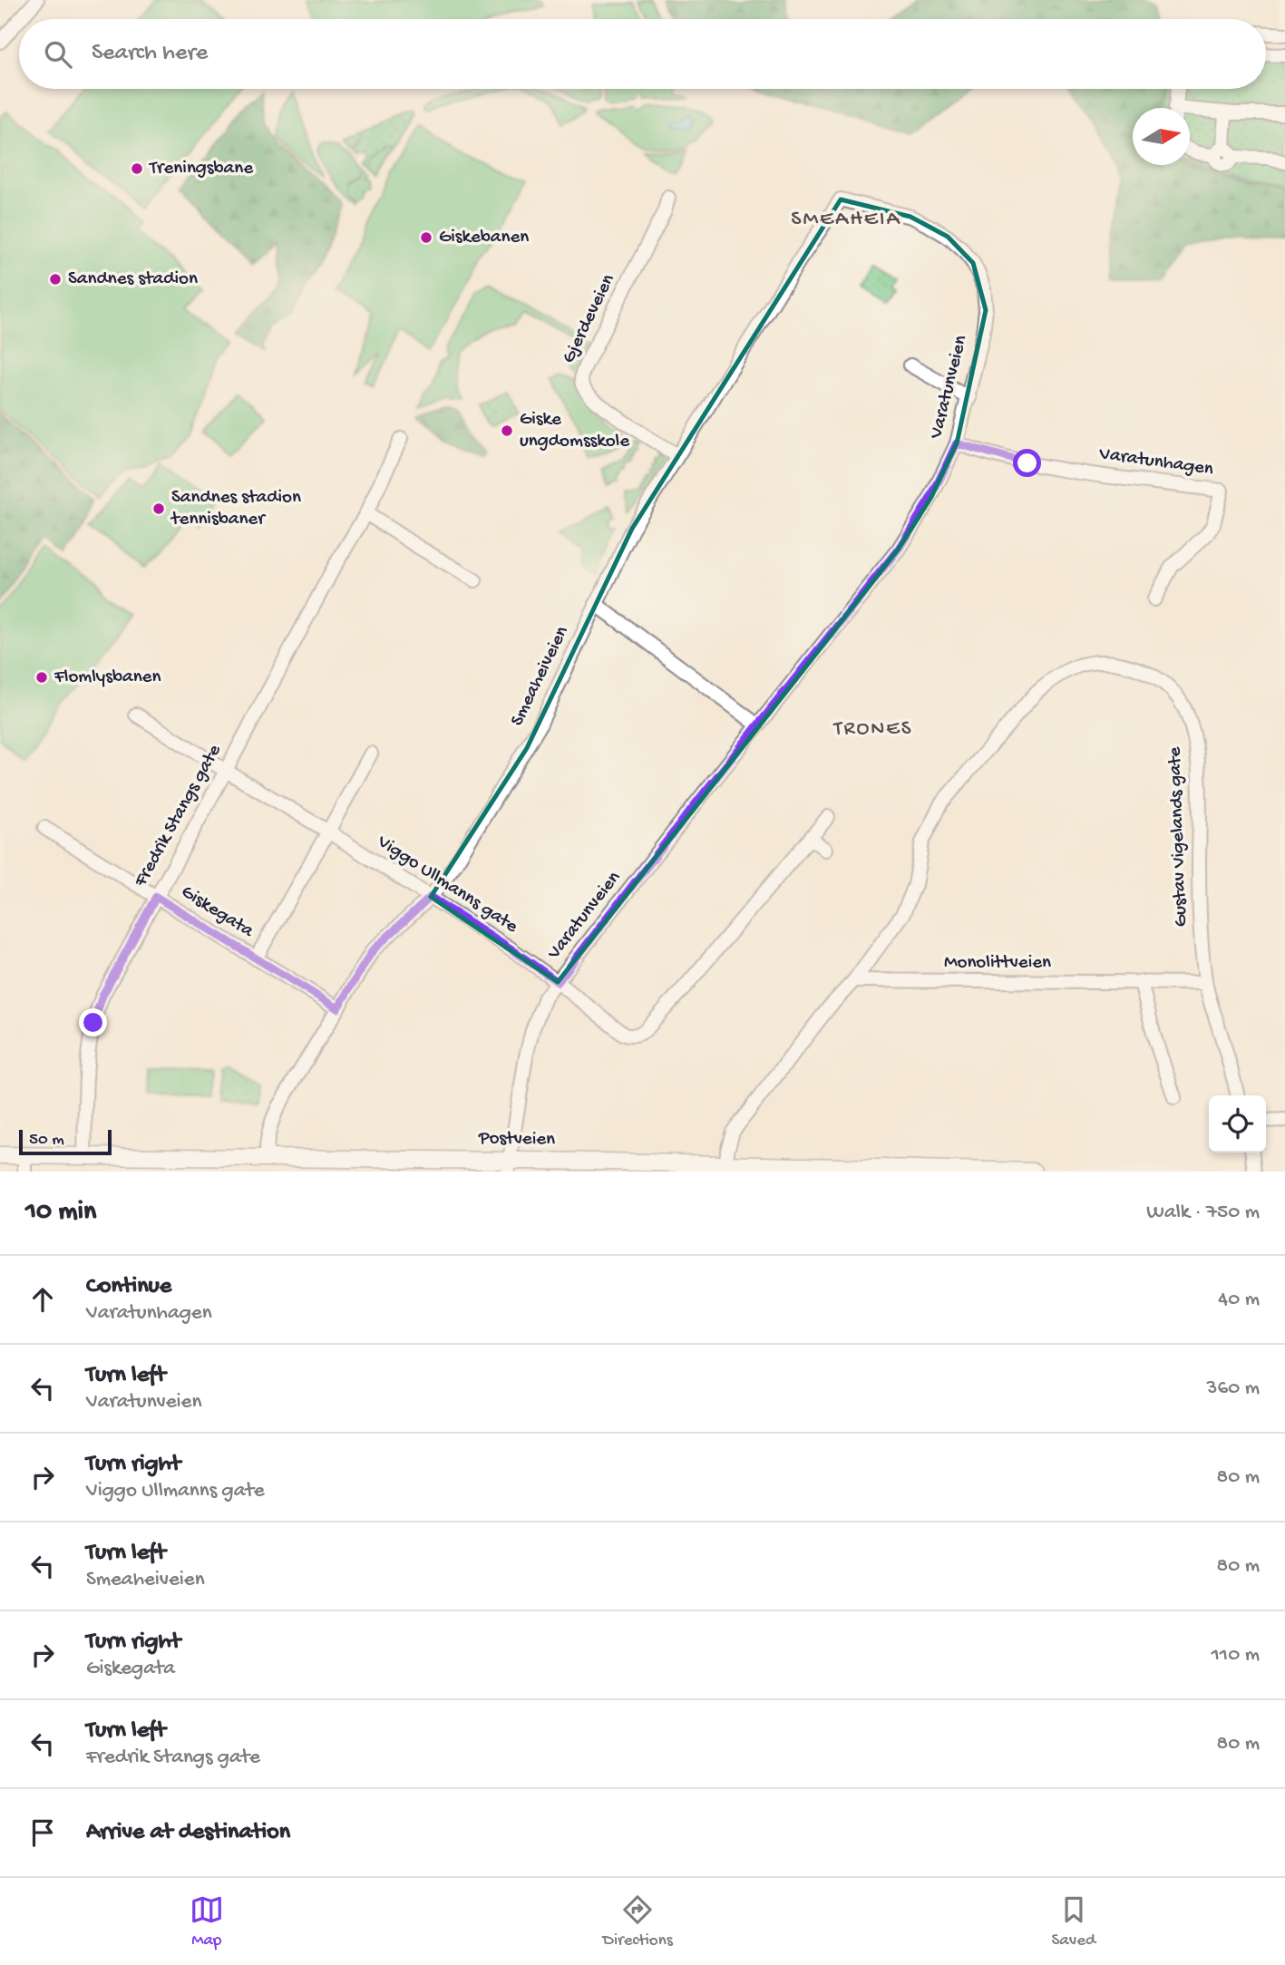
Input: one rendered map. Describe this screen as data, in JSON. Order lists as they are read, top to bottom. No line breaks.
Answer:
{"streets":{"street":["Gjerdeveien","Varatunveien","Varatunhagen","Smeaheiveien","Fredrik Stangs gate","Gustav Vigelands gate","Viggo Ullmanns gate","Giskegata","Monolittveien","Postveien"]},"crossings":[["Gjerdeveien","Smeaheiveien"],["Varatunveien","Varatunhagen"],["Varatunveien","Smeaheiveien"],["Varatunveien","Viggo Ullmanns gate"],["Varatunveien","Postveien"],["Smeaheiveien","Viggo Ullmanns gate"],["Smeaheiveien","Giskegata"],["Smeaheiveien","Postveien"],["Fredrik Stangs gate","Viggo Ullmanns gate"],["Fredrik Stangs gate","Giskegata"],["Fredrik Stangs gate","Postveien"],["Gustav Vigelands gate","Monolittveien"],["Gustav Vigelands gate","Postveien"]],"districts":["SMEAHEIA","TRONES"],"places":["Treningsbane","Giskebanen","Sandnes stadion","Giske ungdomsskole","Sandnes stadion tennisbaner","Flomlysbanen"],"scale_bar":"50 m","north":"right","page":{"search":"Search here","scale":"50 m","heading":["10 min","Walk · 750 m"],"list":[["Continue","Varatunhagen","40 m"],["Turn left","Varatunveien","360 m"],["Turn right","Viggo Ullmanns gate","80 m"],["Turn left","Smeaheiveien","80 m"],["Turn right","Giskegata","110 m"],["Turn left","Fredrik Stangs gate","80 m"],"Arrive at destination"],"nav":["Map","Directions","Saved"]}}
